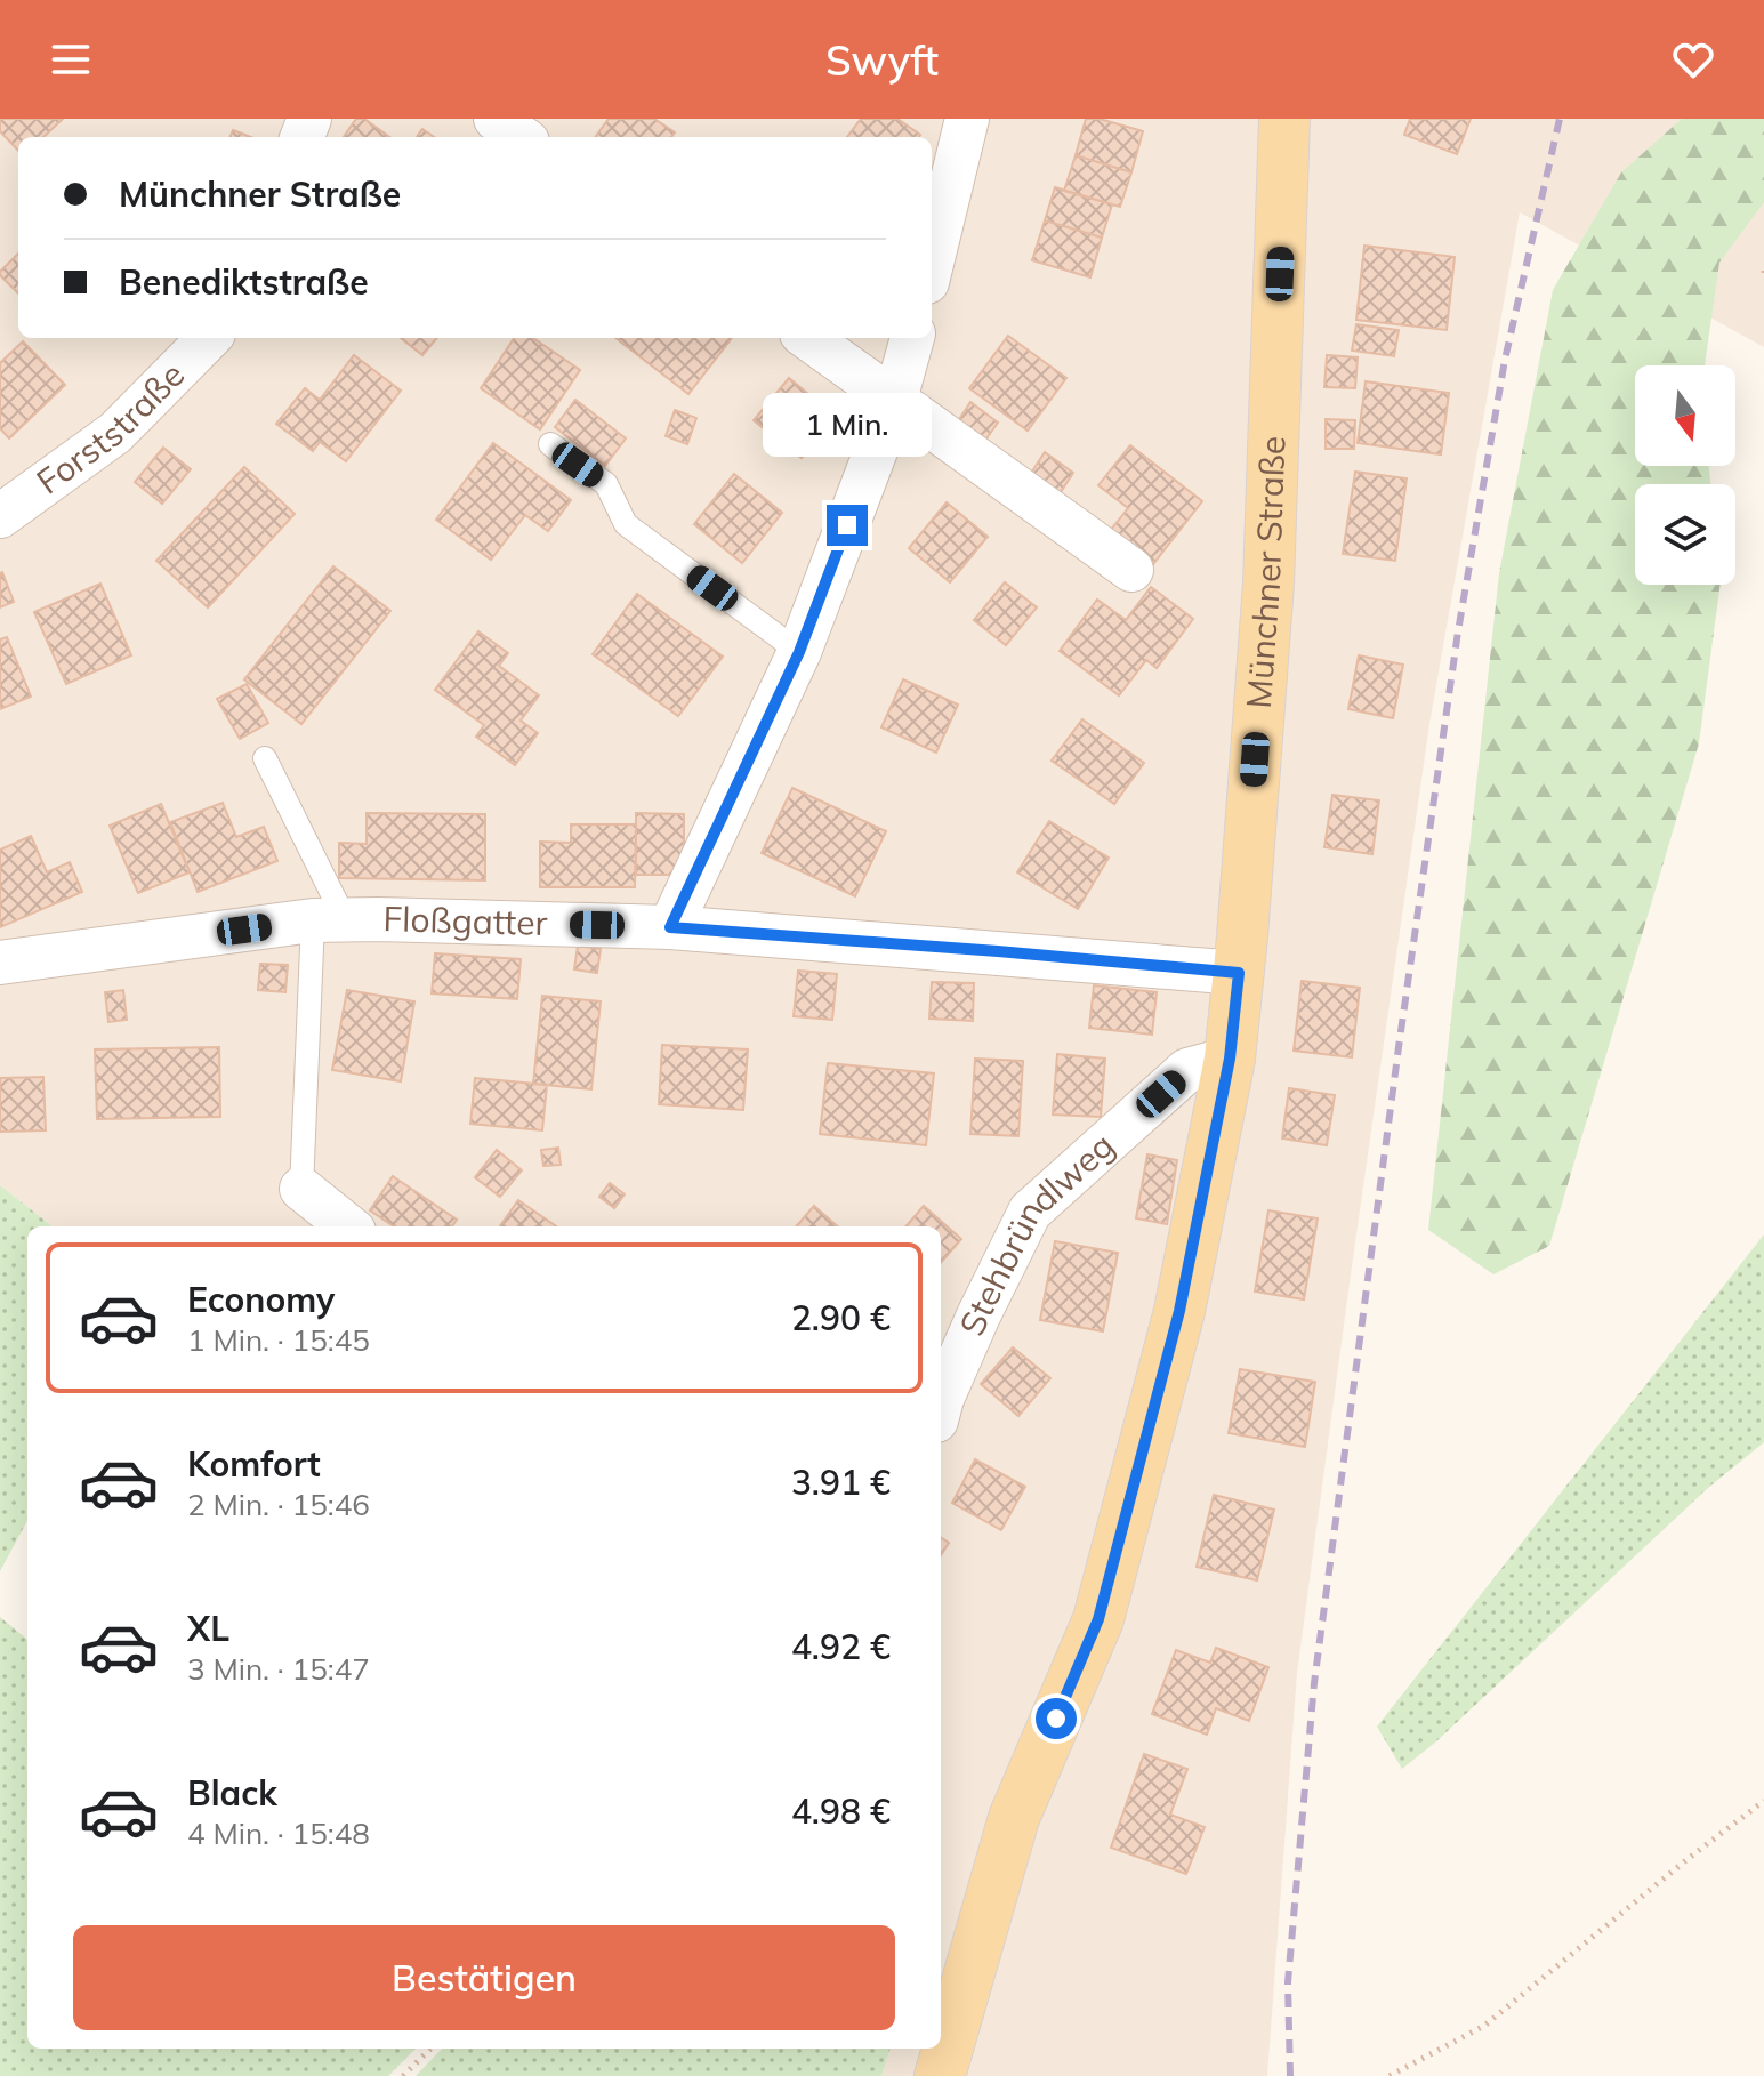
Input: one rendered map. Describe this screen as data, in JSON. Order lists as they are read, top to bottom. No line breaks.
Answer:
{"streets":{"main road":["Münchner Straße"],"street":["Forststraße","Floßgatter","Stehbründlweg"]},"crossings":[["Münchner Straße","Floßgatter"],["Münchner Straße","Stehbründlweg"]],"north":"bottom","page":{"header":"Swyft","banner":["Münchner Straße","Benediktstraße"],"bubble":"1 Min.","list":[{"name":"Economy","note":"1 Min. · 15:45","value":"2.90 €"},{"name":"Komfort","note":"2 Min. · 15:46","value":"3.91 €"},{"name":"XL","note":"3 Min. · 15:47","value":"4.92 €"},{"name":"Black","note":"4 Min. · 15:48","value":"4.98 €"}],"buttons":"Bestätigen"}}
